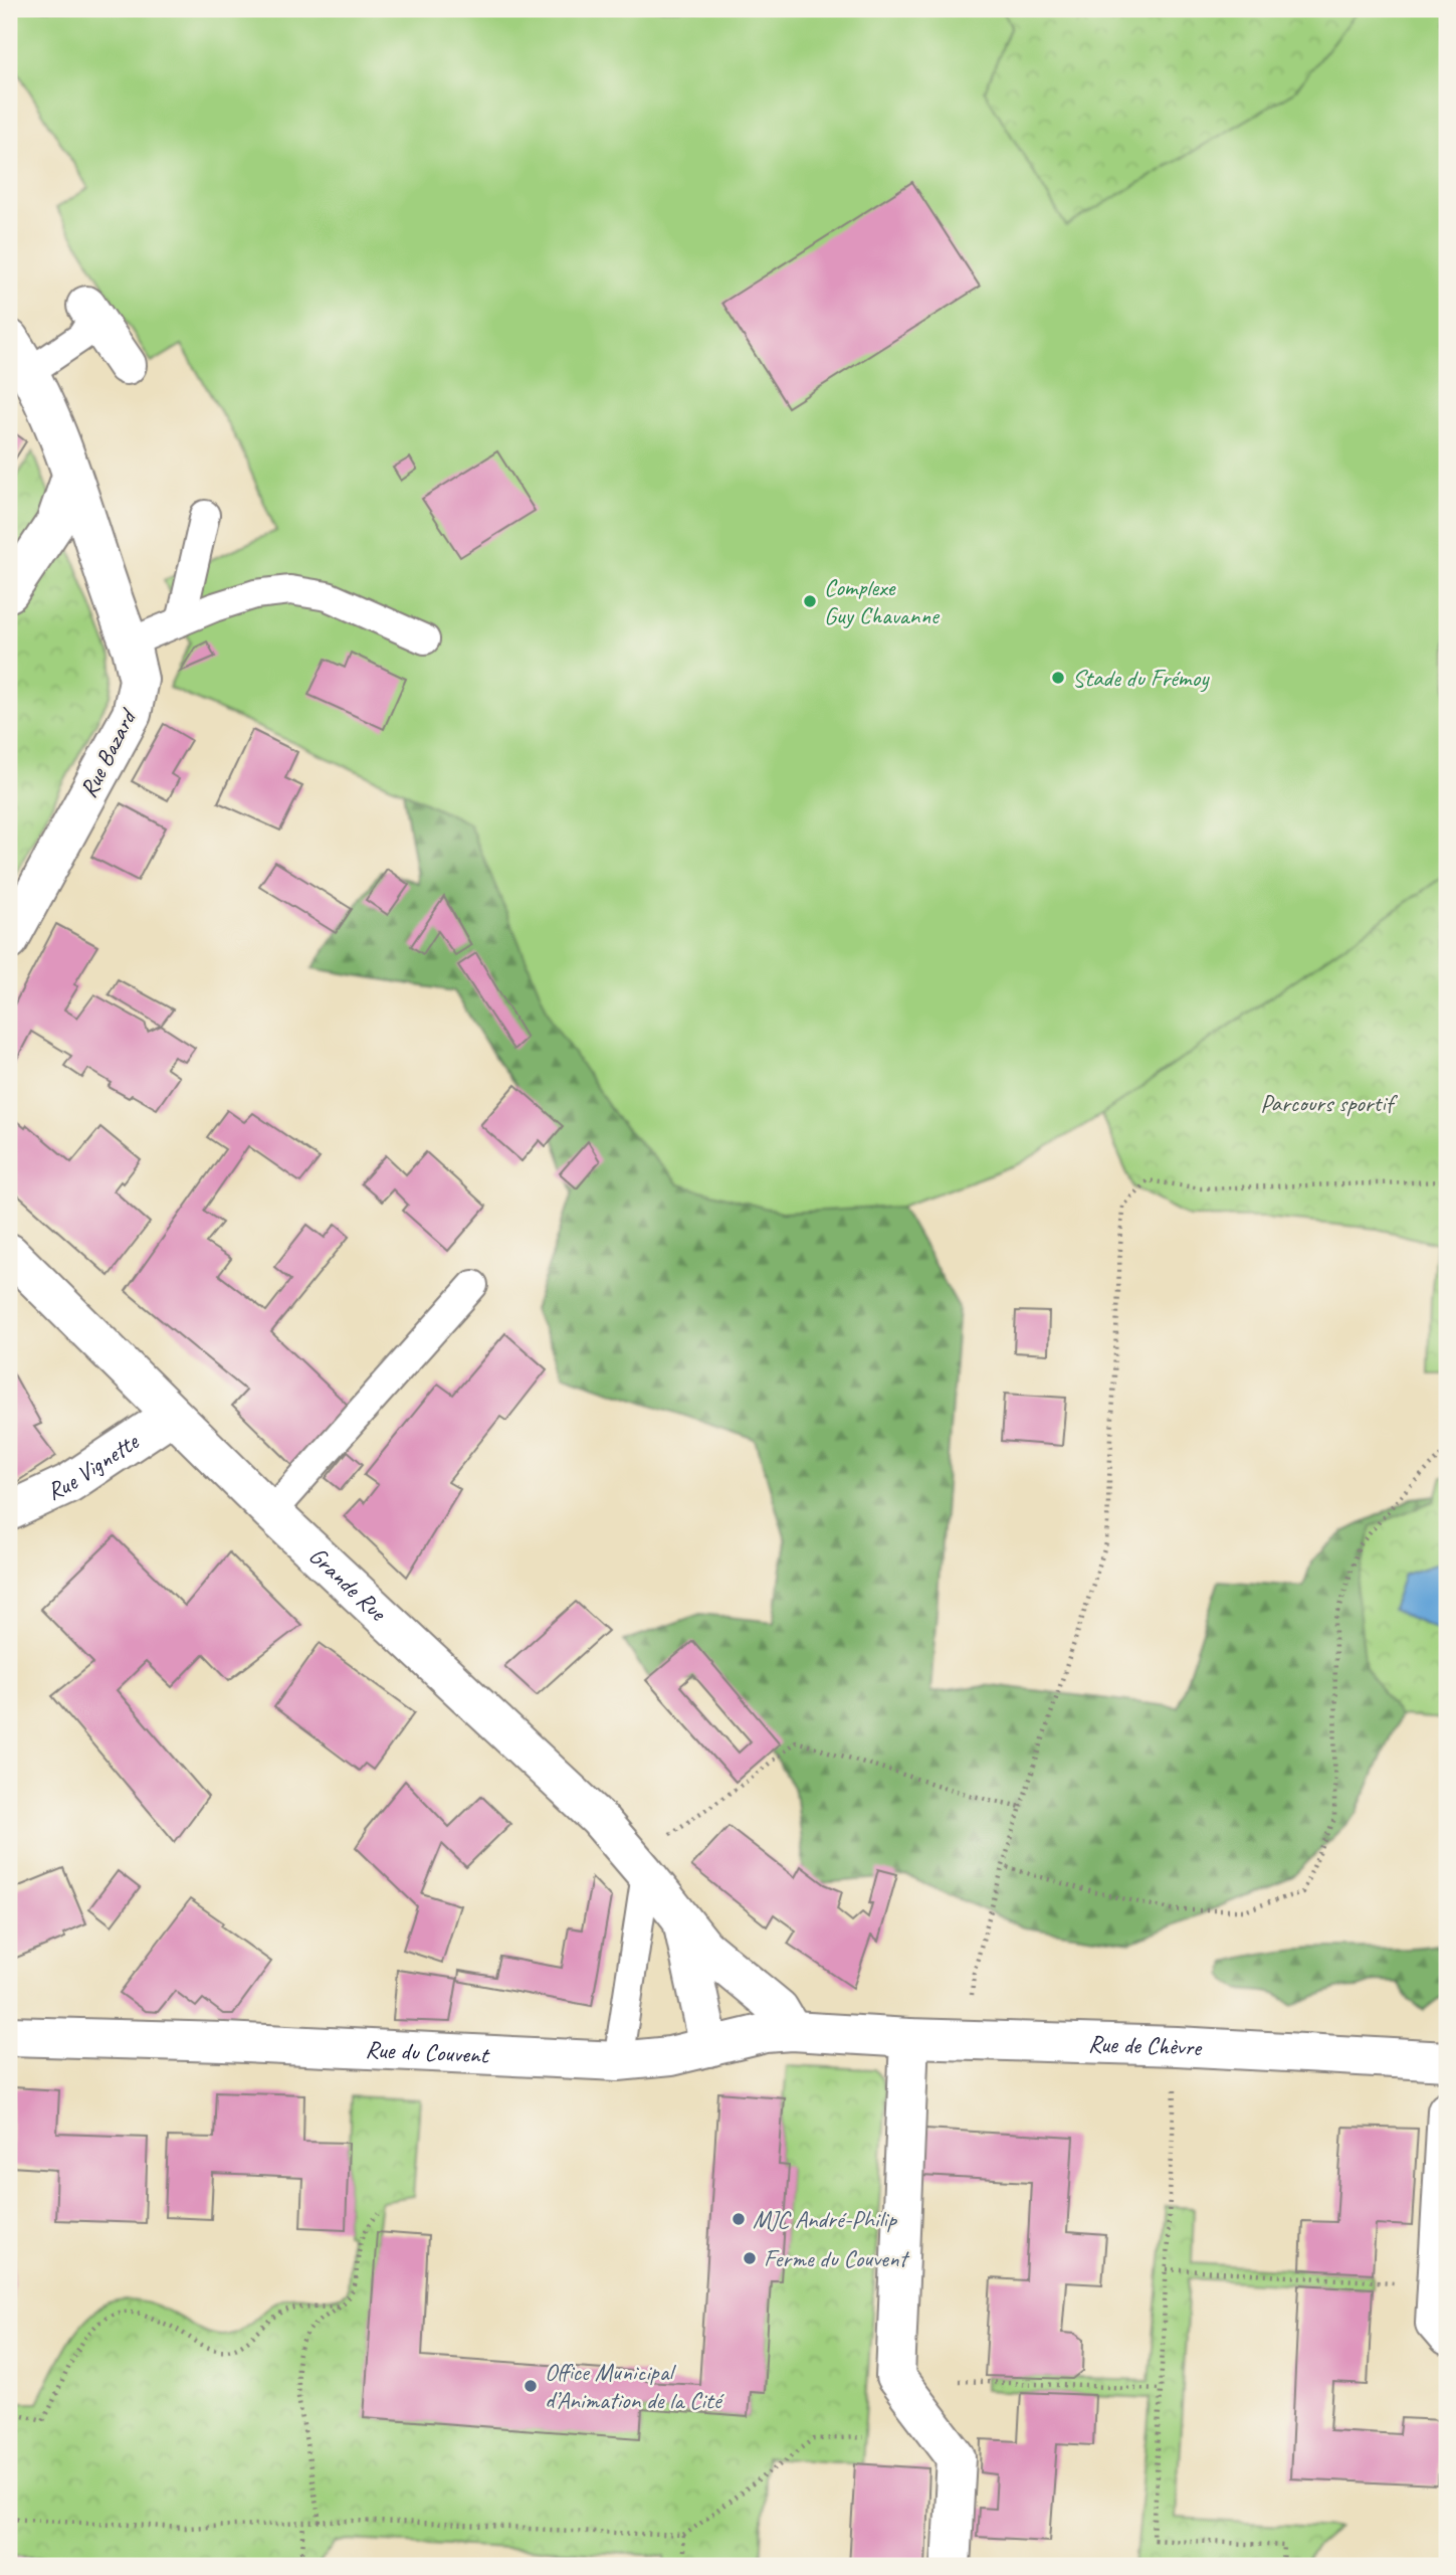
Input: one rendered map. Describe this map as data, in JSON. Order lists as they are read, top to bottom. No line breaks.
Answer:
{"streets":{"street":["Rue Bazard","Rue Vignette","Grande Rue","Rue de Chèvre","Rue du Couvent"]},"crossings":[["Rue Vignette","Grande Rue"],["Grande Rue","Rue du Couvent"],["Rue de Chèvre","Rue du Couvent"]],"parks":["Parcours sportif"],"places":["Complexe Guy Chavanne","Stade du Frémoy","MJC André-Philip","Ferme du Couvent","Office Municipal d’Animation de la Cité"]}
